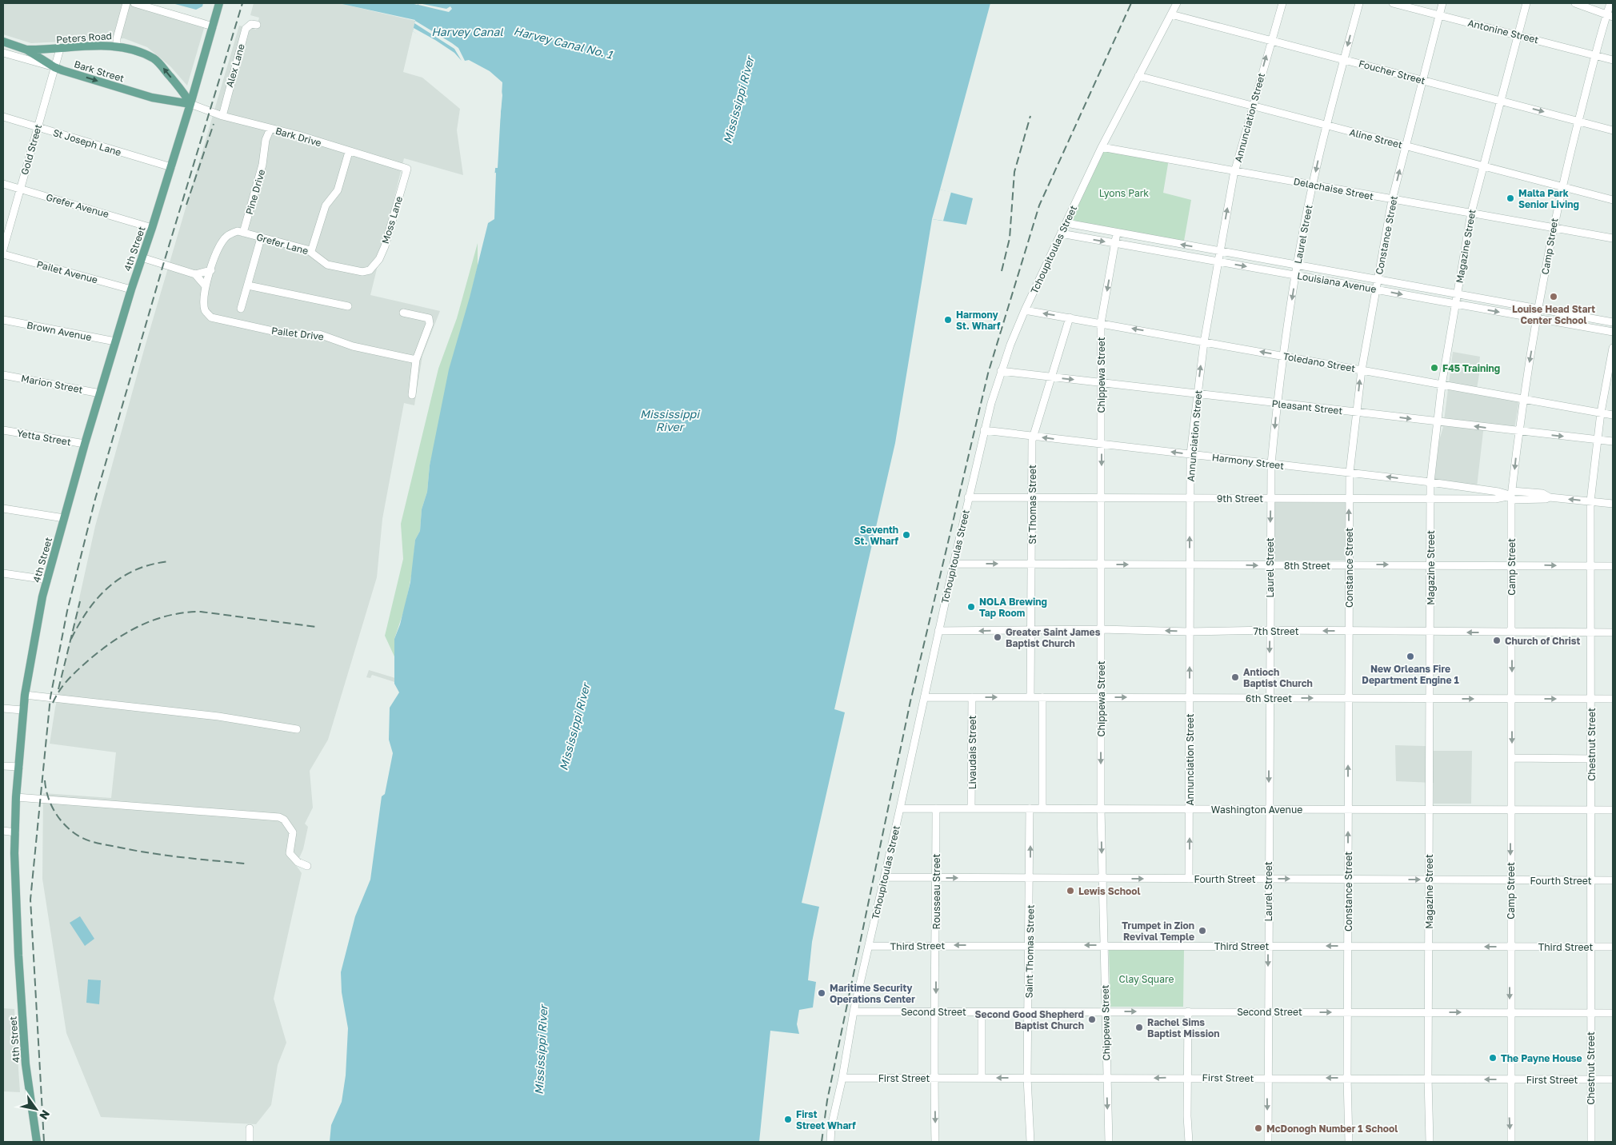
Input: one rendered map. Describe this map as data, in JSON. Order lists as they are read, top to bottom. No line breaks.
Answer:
{"streets":{"main road":["Peters Road","Bark Street","4th Street"],"street":["Antonine Street","Alex Lane","Foucher Street","Annunciation Street","Bark Drive","Aline Street","St Joseph Lane","Gold Street","Delachaise Street","Pine Drive","Grefer Avenue","Moss Lane","Laurel Street","Constance Street","Grefer Lane","Magazine Street","Camp Street","Tchoupitoulas Street","Pailet Avenue","Louisiana Avenue","Brown Avenue","Pailet Drive","Toledano Street","Chippewa Street","Marion Street","Pleasant Street","Yetta Street","Harmony Street","9th Street","St Thomas Street","8th Street","7th Street","6th Street","Chestnut Street","Livaudais Street","Washington Avenue","Fourth Street","Rousseau Street","Third Street","Saint Thomas Street","Second Street","First Street"]},"crossings":[["Antonine Street","Constance Street"],["Antonine Street","Magazine Street"],["Antonine Street","Camp Street"],["Peters Road","Bark Street"],["Peters Road","Bark Drive"],["Peters Road","Gold Street"],["Peters Road","4th Street"],["Alex Lane","Bark Drive"],["Bark Street","Bark Drive"],["Bark Street","Gold Street"],["Bark Street","4th Street"],["Foucher Street","Annunciation Street"],["Foucher Street","Laurel Street"],["Foucher Street","Constance Street"],["Foucher Street","Magazine Street"],["Foucher Street","Camp Street"],["Foucher Street","Tchoupitoulas Street"],["Annunciation Street","Aline Street"],["Annunciation Street","Delachaise Street"],["Annunciation Street","Louisiana Avenue"],["Annunciation Street","Toledano Street"],["Annunciation Street","Pleasant Street"],["Annunciation Street","Harmony Street"],["Annunciation Street","9th Street"],["Annunciation Street","8th Street"],["Annunciation Street","7th Street"],["Annunciation Street","6th Street"],["Annunciation Street","Washington Avenue"],["Annunciation Street","Fourth Street"],["Bark Drive","Pine Drive"],["Bark Drive","Moss Lane"],["Bark Drive","4th Street"],["Aline Street","Laurel Street"],["Aline Street","Constance Street"],["Aline Street","Magazine Street"],["Aline Street","Camp Street"],["Aline Street","Tchoupitoulas Street"],["St Joseph Lane","Gold Street"],["St Joseph Lane","4th Street"],["Gold Street","Grefer Avenue"],["Delachaise Street","Laurel Street"],["Delachaise Street","Constance Street"],["Delachaise Street","Magazine Street"],["Delachaise Street","Camp Street"],["Delachaise Street","Tchoupitoulas Street"],["Pine Drive","Grefer Lane"],["Grefer Avenue","4th Street"],["Moss Lane","Grefer Lane"],["Laurel Street","Louisiana Avenue"],["Laurel Street","Toledano Street"],["Laurel Street","Pleasant Street"],["Laurel Street","Harmony Street"],["Laurel Street","9th Street"],["Laurel Street","8th Street"],["Laurel Street","7th Street"],["Laurel Street","6th Street"],["Laurel Street","Washington Avenue"],["Laurel Street","Fourth Street"],["Laurel Street","Third Street"],["Laurel Street","Second Street"],["Laurel Street","First Street"],["Constance Street","Louisiana Avenue"],["Constance Street","Toledano Street"],["Constance Street","Pleasant Street"],["Constance Street","Harmony Street"],["Constance Street","9th Street"],["Constance Street","8th Street"],["Constance Street","7th Street"],["Constance Street","6th Street"],["Constance Street","Washington Avenue"],["Constance Street","Fourth Street"],["Constance Street","Third Street"],["Constance Street","Second Street"],["Constance Street","First Street"],["Grefer Lane","Pailet Drive"],["Magazine Street","Louisiana Avenue"],["Magazine Street","Toledano Street"],["Magazine Street","Pleasant Street"],["Magazine Street","Harmony Street"],["Magazine Street","9th Street"],["Magazine Street","8th Street"],["Magazine Street","7th Street"],["Magazine Street","6th Street"],["Magazine Street","Washington Avenue"],["Magazine Street","Fourth Street"],["Magazine Street","Third Street"],["Magazine Street","Second Street"],["Magazine Street","First Street"],["Camp Street","Louisiana Avenue"],["Camp Street","Toledano Street"],["Camp Street","Pleasant Street"],["Camp Street","Harmony Street"],["Camp Street","9th Street"],["Camp Street","8th Street"],["Camp Street","7th Street"],["Camp Street","6th Street"],["Camp Street","Washington Avenue"],["Camp Street","Fourth Street"],["Camp Street","Third Street"],["Camp Street","Second Street"],["Camp Street","First Street"],["4th Street","Pailet Avenue"],["4th Street","Brown Avenue"],["4th Street","Marion Street"],["4th Street","Yetta Street"],["Tchoupitoulas Street","Louisiana Avenue"],["Tchoupitoulas Street","Toledano Street"],["Tchoupitoulas Street","Pleasant Street"],["Tchoupitoulas Street","Harmony Street"],["Tchoupitoulas Street","9th Street"],["Tchoupitoulas Street","8th Street"],["Tchoupitoulas Street","7th Street"],["Tchoupitoulas Street","6th Street"],["Tchoupitoulas Street","Washington Avenue"],["Tchoupitoulas Street","Fourth Street"],["Tchoupitoulas Street","Third Street"],["Tchoupitoulas Street","Second Street"],["Tchoupitoulas Street","First Street"],["Louisiana Avenue","Chippewa Street"],["Toledano Street","Chippewa Street"],["Toledano Street","St Thomas Street"],["Toledano Street","Chestnut Street"],["Chippewa Street","Pleasant Street"],["Chippewa Street","Harmony Street"],["Chippewa Street","9th Street"],["Chippewa Street","8th Street"],["Chippewa Street","7th Street"],["Chippewa Street","6th Street"],["Chippewa Street","Washington Avenue"],["Chippewa Street","Fourth Street"],["Chippewa Street","Third Street"],["Chippewa Street","Second Street"],["Chippewa Street","First Street"],["Pleasant Street","St Thomas Street"],["Pleasant Street","Chestnut Street"],["Harmony Street","9th Street"],["Harmony Street","St Thomas Street"],["Harmony Street","Chestnut Street"],["9th Street","St Thomas Street"],["St Thomas Street","8th Street"],["St Thomas Street","7th Street"],["St Thomas Street","6th Street"],["8th Street","Chestnut Street"],["7th Street","Chestnut Street"],["6th Street","Chestnut Street"],["6th Street","Livaudais Street"],["Chestnut Street","Washington Avenue"],["Chestnut Street","Fourth Street"],["Chestnut Street","Third Street"],["Chestnut Street","Second Street"],["Chestnut Street","First Street"],["Livaudais Street","Washington Avenue"],["Washington Avenue","Rousseau Street"],["Washington Avenue","Saint Thomas Street"],["Fourth Street","Rousseau Street"],["Fourth Street","Saint Thomas Street"],["Rousseau Street","Third Street"],["Rousseau Street","Second Street"],["Rousseau Street","First Street"],["Third Street","Saint Thomas Street"],["Saint Thomas Street","Second Street"],["Saint Thomas Street","First Street"]],"one_way":["Peters Road","Bark Street","Annunciation Street","Laurel Street","Camp Street","Toledano Street","Chippewa Street","Harmony Street","8th Street","7th Street","6th Street","Fourth Street","Rousseau Street","Third Street","First Street"],"water":["Harvey Canal","Harvey Canal No. 1","Mississippi River"],"parks":["Lyons Park","Clay Square"],"places":["Malta Park Senior Living","Louise Head Start Center School","Harmony St. Wharf","F45 Training","Seventh St. Wharf","NOLA Brewing Tap Room","Greater Saint James Baptist Church","Church of Christ","New Orleans Fire Department Engine 1","Antioch Baptist Church","Lewis School","Trumpet in Zion Revival Temple","Maritime Security Operations Center","Second Good Shepherd Baptist Church","Rachel Sims Baptist Mission","The Payne House","First Street Wharf","McDonogh Number 1 School"],"north":"bottom right"}
